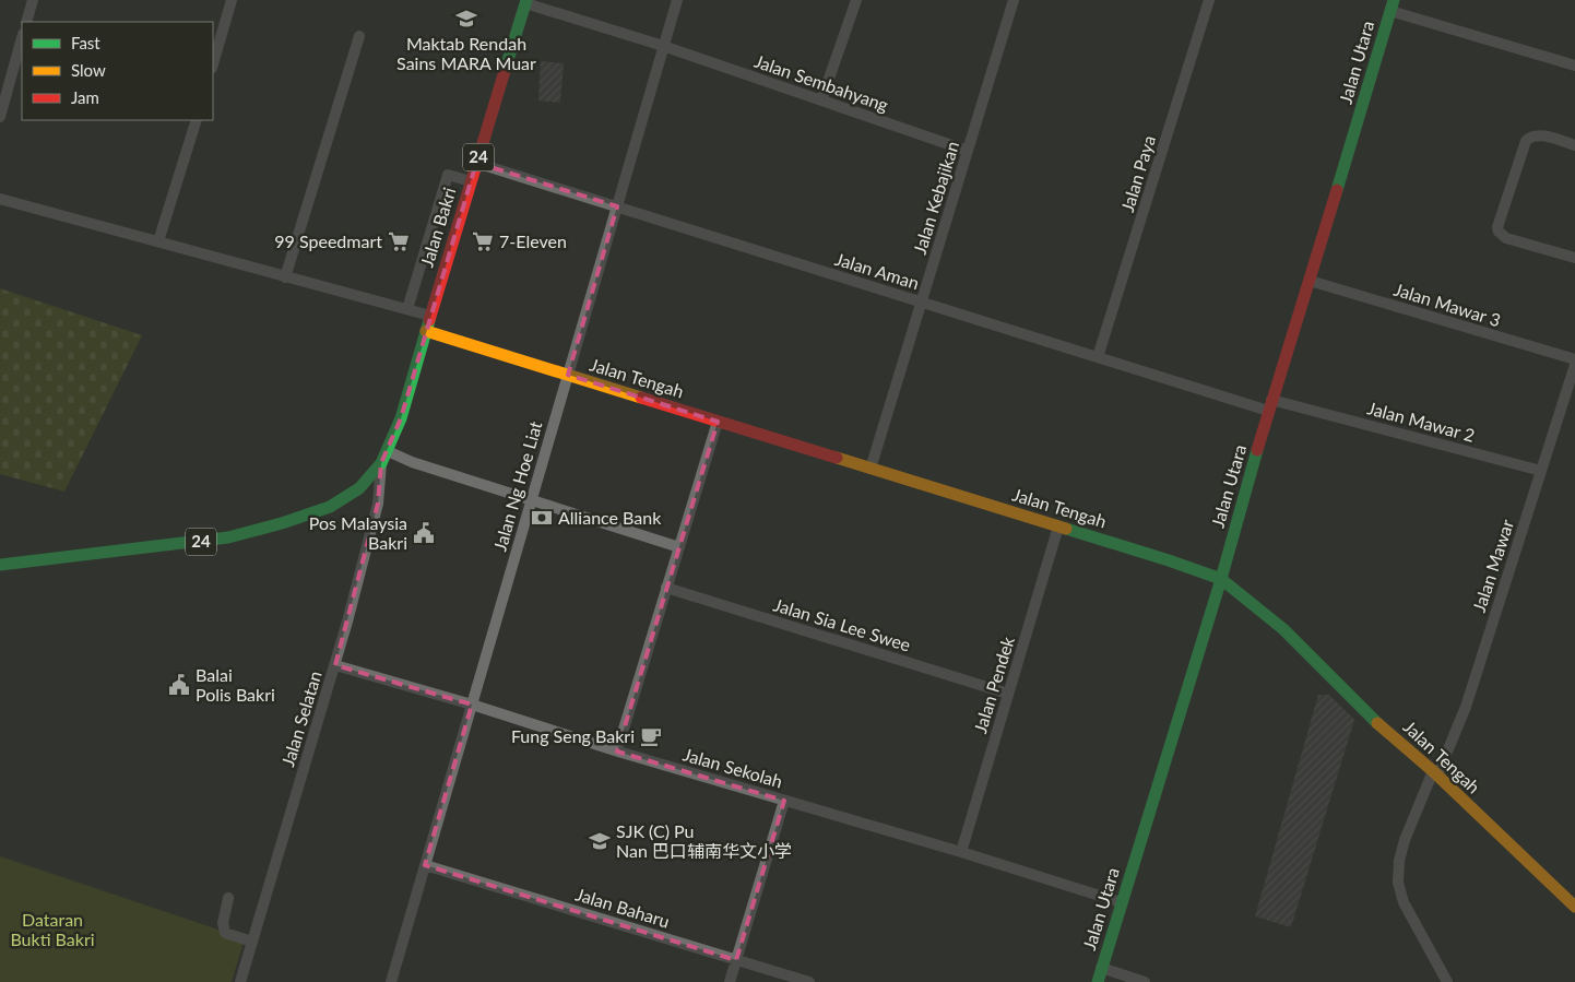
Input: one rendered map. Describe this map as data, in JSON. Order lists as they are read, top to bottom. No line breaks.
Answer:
{"streets":{"street":["Jalan Utara","Jalan Sembahyang","24","Jalan Paya","Jalan Kebajikan","Jalan Bakri","Jalan Aman","Jalan Mawar 3","Jalan Tengah","Jalan Mawar 2","Jalan Ng Hoe Liat","Jalan Mawar","Jalan Sia Lee Swee","Jalan Pendek","Jalan Selatan","Jalan Sekolah","Jalan Baharu"]},"crossings":[["Jalan Utara","Jalan Aman"],["Jalan Utara","Jalan Mawar 3"],["Jalan Utara","Jalan Tengah"],["Jalan Utara","Jalan Mawar 2"],["Jalan Utara","Jalan Sekolah"],["Jalan Sembahyang","Jalan Kebajikan"],["Jalan Sembahyang","Jalan Bakri"],["Jalan Sembahyang","Jalan Ng Hoe Liat"],["24","Jalan Bakri"],["24","Jalan Selatan"],["Jalan Paya","Jalan Aman"],["Jalan Kebajikan","Jalan Aman"],["Jalan Kebajikan","Jalan Tengah"],["Jalan Bakri","Jalan Aman"],["Jalan Bakri","Jalan Tengah"],["Jalan Bakri","Jalan Selatan"],["Jalan Aman","Jalan Mawar 2"],["Jalan Aman","Jalan Ng Hoe Liat"],["Jalan Tengah","Jalan Ng Hoe Liat"],["Jalan Tengah","Jalan Mawar"],["Jalan Tengah","Jalan Pendek"],["Jalan Mawar 2","Jalan Mawar"],["Jalan Ng Hoe Liat","Jalan Sekolah"],["Jalan Ng Hoe Liat","Jalan Baharu"],["Jalan Sia Lee Swee","Jalan Pendek"],["Jalan Pendek","Jalan Sekolah"],["Jalan Selatan","Jalan Sekolah"]],"parks":["Dataran Bukti Bakri"],"places":{"school or university":["Maktab Rendah Sains MARA Muar","SJK (C) Pu Nan 巴口辅南华文小学"],"supermarket":["99 Speedmart","7-Eleven"],"bank":["Alliance Bank"],"public building":["Pos Malaysia Bakri","Balai Polis Bakri"],"cafe":["Fung Seng Bakri"]},"legend":["Fast","Slow","Jam"]}
